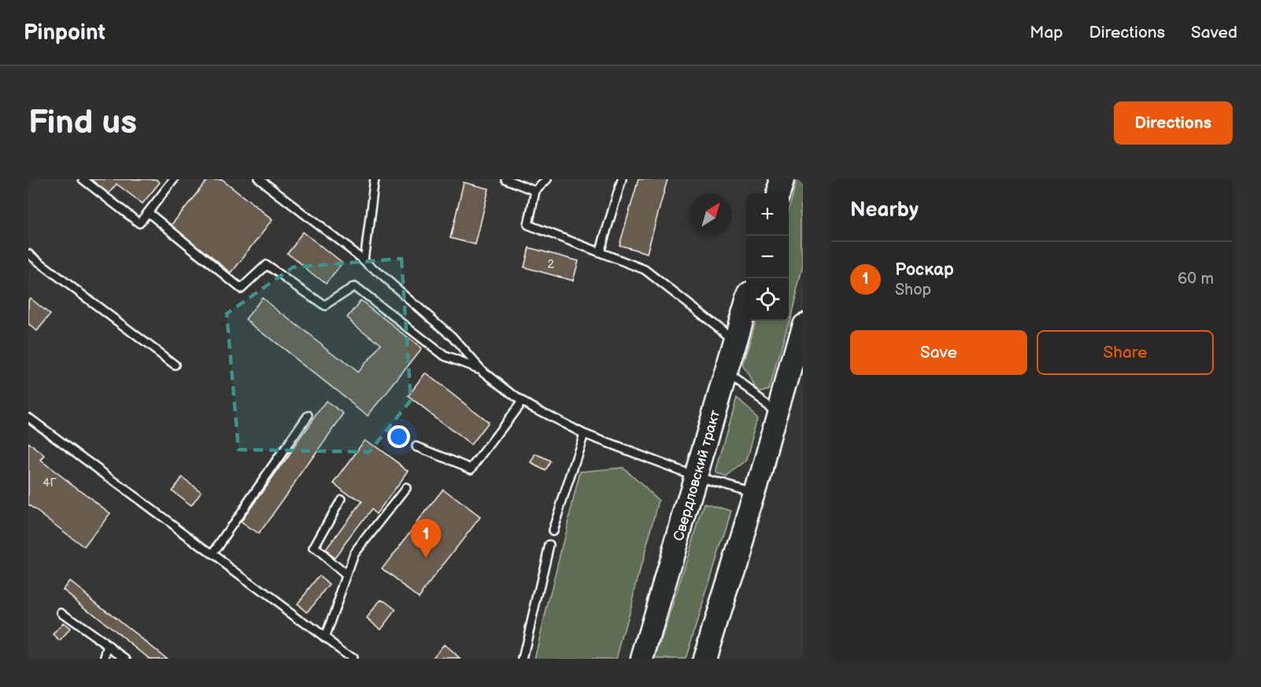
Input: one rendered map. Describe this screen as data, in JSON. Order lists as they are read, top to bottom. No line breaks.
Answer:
{"streets":{"main road":["Свердловский тракт"]},"house_numbers":["2","4Г"],"north":"top right","page":{"header":"Pinpoint","nav":["Map","Directions","Saved"],"buttons":["Directions",["Save","Share"]],"title":"Find us","heading":"Nearby","map_buttons":["+","−"],"list":[{"mark":"1","name":"Роскар","note":"Shop","value":"60 m"}],"pins":"1"}}
